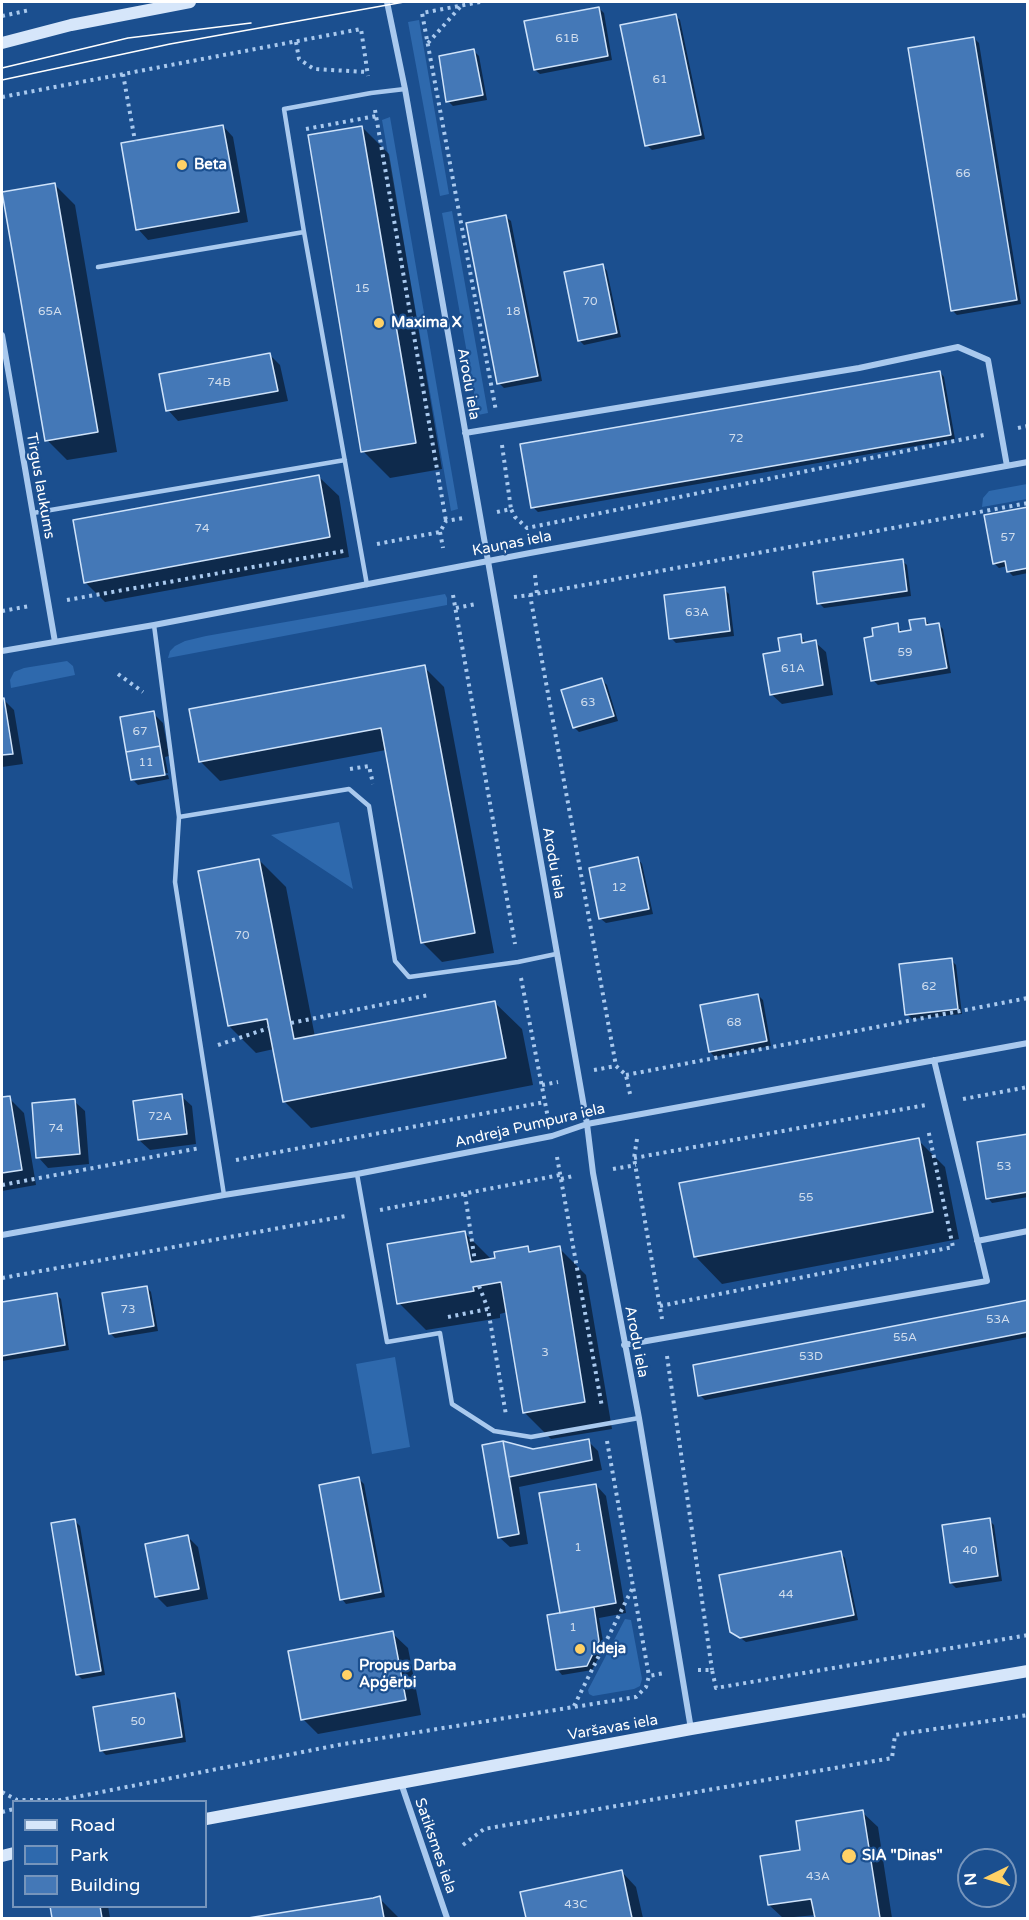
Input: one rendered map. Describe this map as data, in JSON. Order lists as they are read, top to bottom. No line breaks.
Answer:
{"streets":{"street":["Arodu iela","Tirgus laukums","Kauņas iela","Andreja Pumpura iela","Varšavas iela","Satiksmes iela"]},"crossings":[["Arodu iela","Kauņas iela"],["Arodu iela","Andreja Pumpura iela"],["Arodu iela","Varšavas iela"],["Tirgus laukums","Kauņas iela"],["Varšavas iela","Satiksmes iela"]],"places":["Beta","Maxima X","Ideja","Propus Darba Apģērbi","SIA \"Dinas\""],"house_numbers":["61B","61","66","15","70","65A","18","74B","72","74","57","63A","59","61A","63","67","11","12","70","62","68","72A","74","53","55","73","53A","55A","3","53D","1","40","44","1","50","43A","43C"],"legend":["Road","Park","Building"],"north":"left"}
